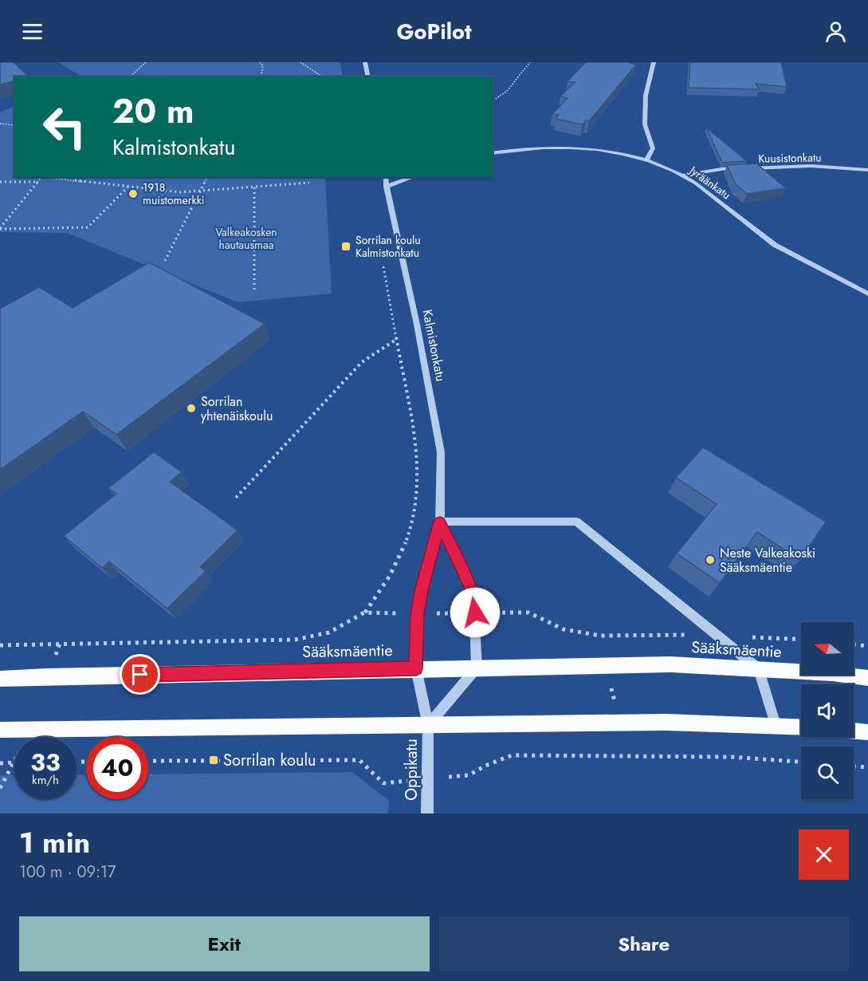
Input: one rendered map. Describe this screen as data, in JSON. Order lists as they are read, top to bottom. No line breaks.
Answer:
{"streets":{"main road":["Sääksmäentie"],"street":["Kuusistonkatu","Jyräänkatu","Kalmistonkatu","Oppikatu"]},"crossings":[["Kuusistonkatu","Jyräänkatu"],["Kalmistonkatu","Sääksmäentie"],["Kalmistonkatu","Oppikatu"]],"parks":["Valkeakosken hautausmaa"],"places":{"other":["1918 muistomerkki","Sorrilan yhtenäiskoulu","Neste Valkeakoski Sääksmäentie"],"transit":["Sorrilan koulu Kalmistonkatu","Sorrilan koulu"]},"north":"left","page":{"header":"GoPilot","turn":["20 m","Kalmistonkatu"],"speed":"33 km/h","limit":"40","heading":["1 min","100 m · 09:17"],"buttons":["Exit","Share"]}}
